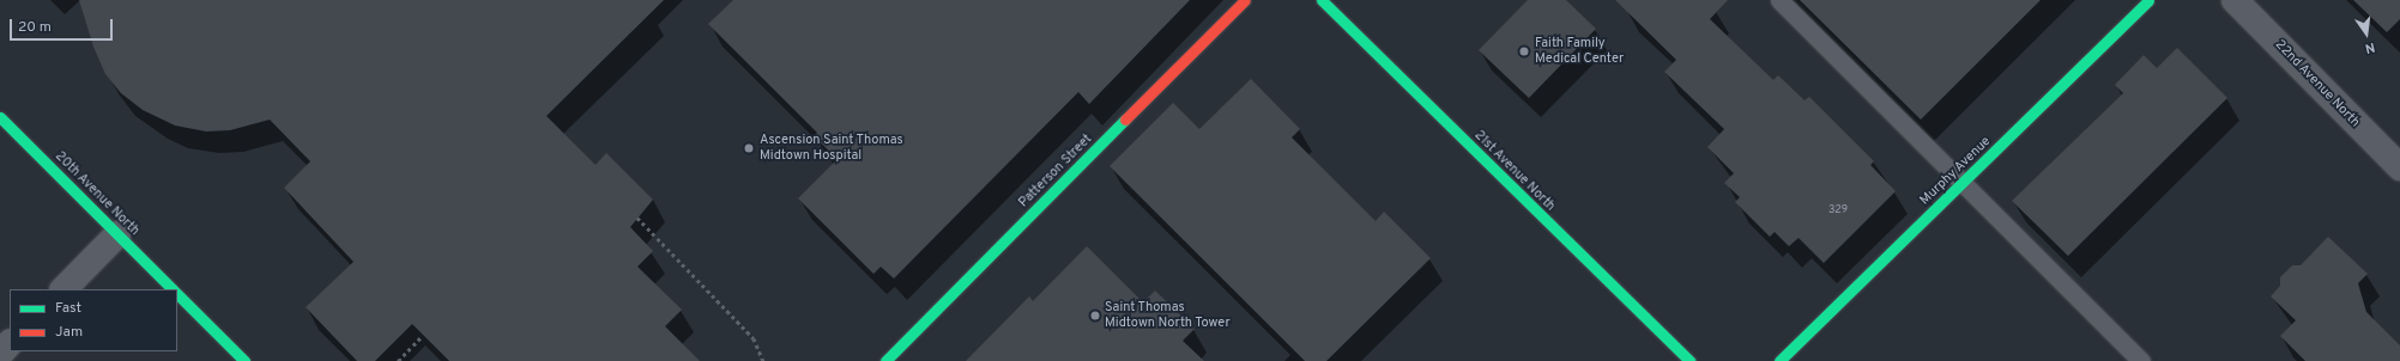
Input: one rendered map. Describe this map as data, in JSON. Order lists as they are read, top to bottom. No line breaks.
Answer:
{"streets":{"street":["22nd Avenue North","Patterson Street","21st Avenue North","Murphy Avenue","20th Avenue North"]},"places":["Faith Family Medical Center","Ascension Saint Thomas Midtown Hospital","Saint Thomas Midtown North Tower"],"house_numbers":["329"],"legend":["Fast","Jam"],"scale_bar":"20 m","north":"bottom"}
